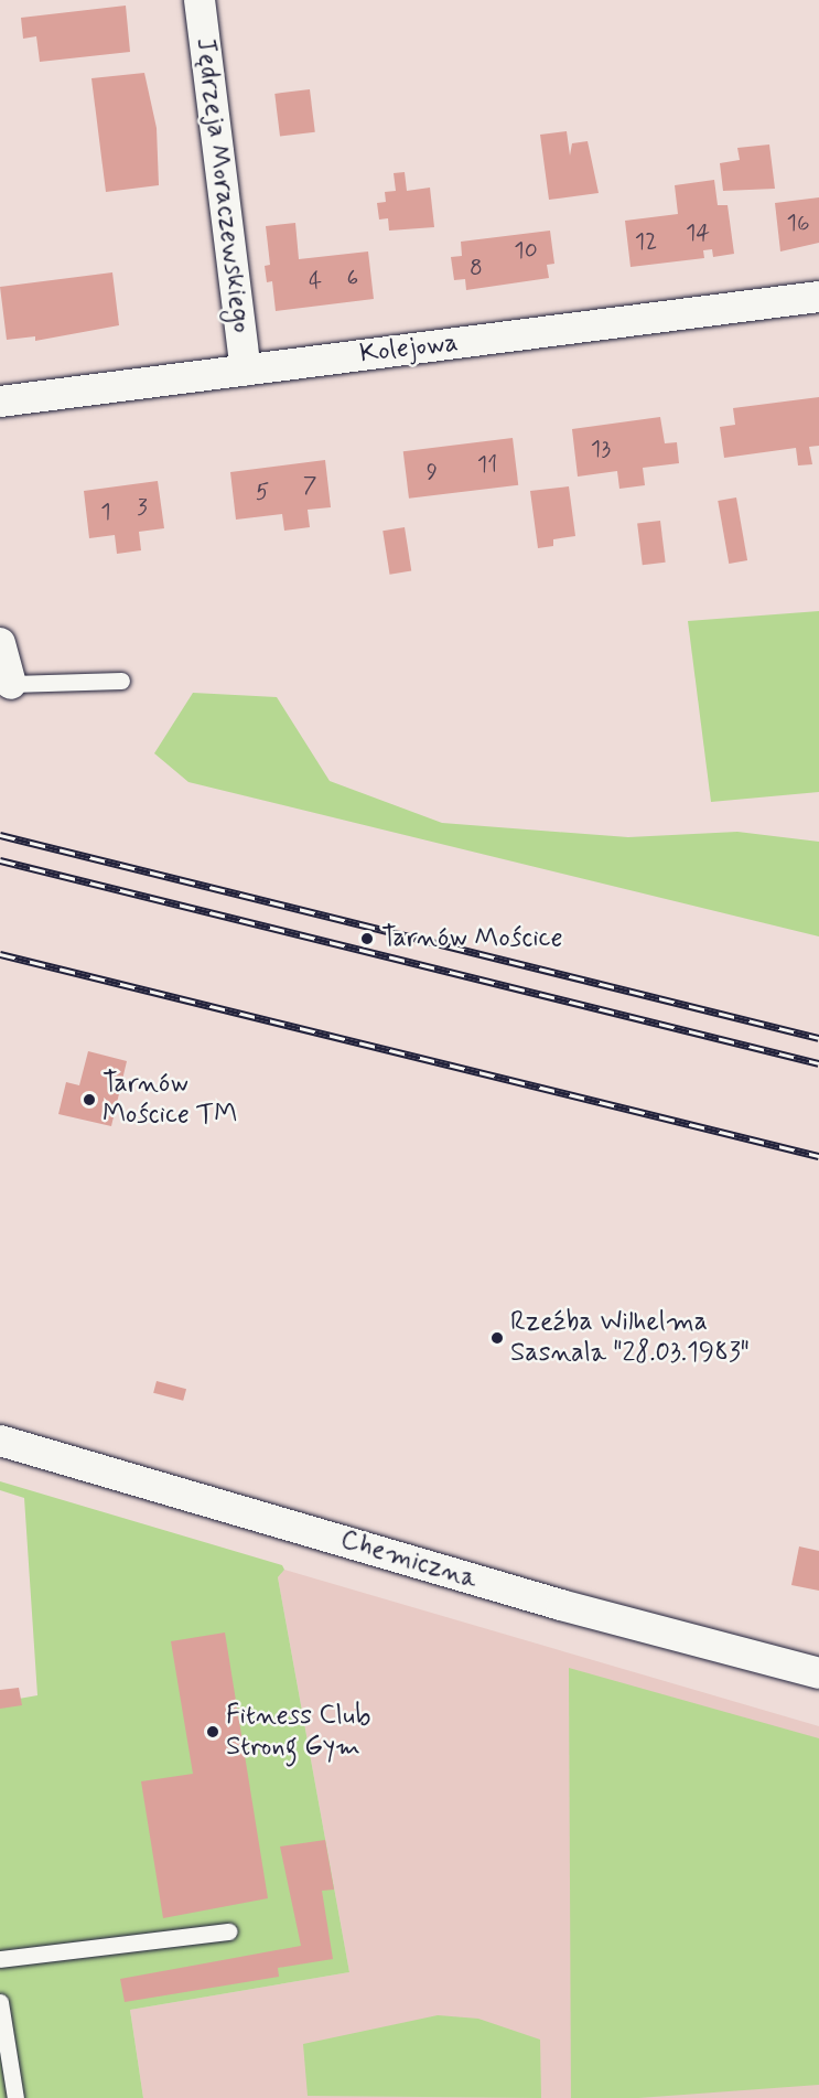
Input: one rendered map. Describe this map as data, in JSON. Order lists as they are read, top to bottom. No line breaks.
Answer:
{"streets":{"street":["Jędrzeja Moraczewskiego","Kolejowa","Chemiczna"]},"crossings":[["Jędrzeja Moraczewskiego","Kolejowa"]],"places":["Tarnów Mościce","Tarnów Mościce TM","Rzeźba Wilhelma Sasnala \"28.03.1983\"","Fitness Club Strong Gym"],"house_numbers":["16","14","12","10","8","6","4","13","11","9","7","5","3","1"]}
